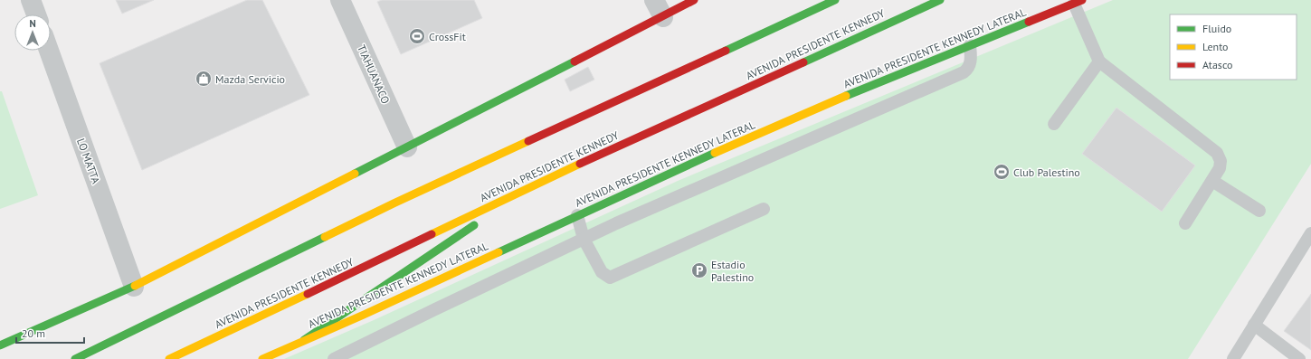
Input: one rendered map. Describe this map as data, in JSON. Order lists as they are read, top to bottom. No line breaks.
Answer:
{"streets":{"main road":["AVENIDA PRESIDENTE KENNEDY","AVENIDA PRESIDENTE KENNEDY LATERAL"],"street":["TIAHUANACO","LO MATTA"]},"places":{"sports":["CrossFit","Club Palestino"],"shop":["Mazda Servicio"],"parking":["Estadio Palestino"]},"legend":["Fluido","Lento","Atasco"],"scale_bar":"20 m","north":"top"}
